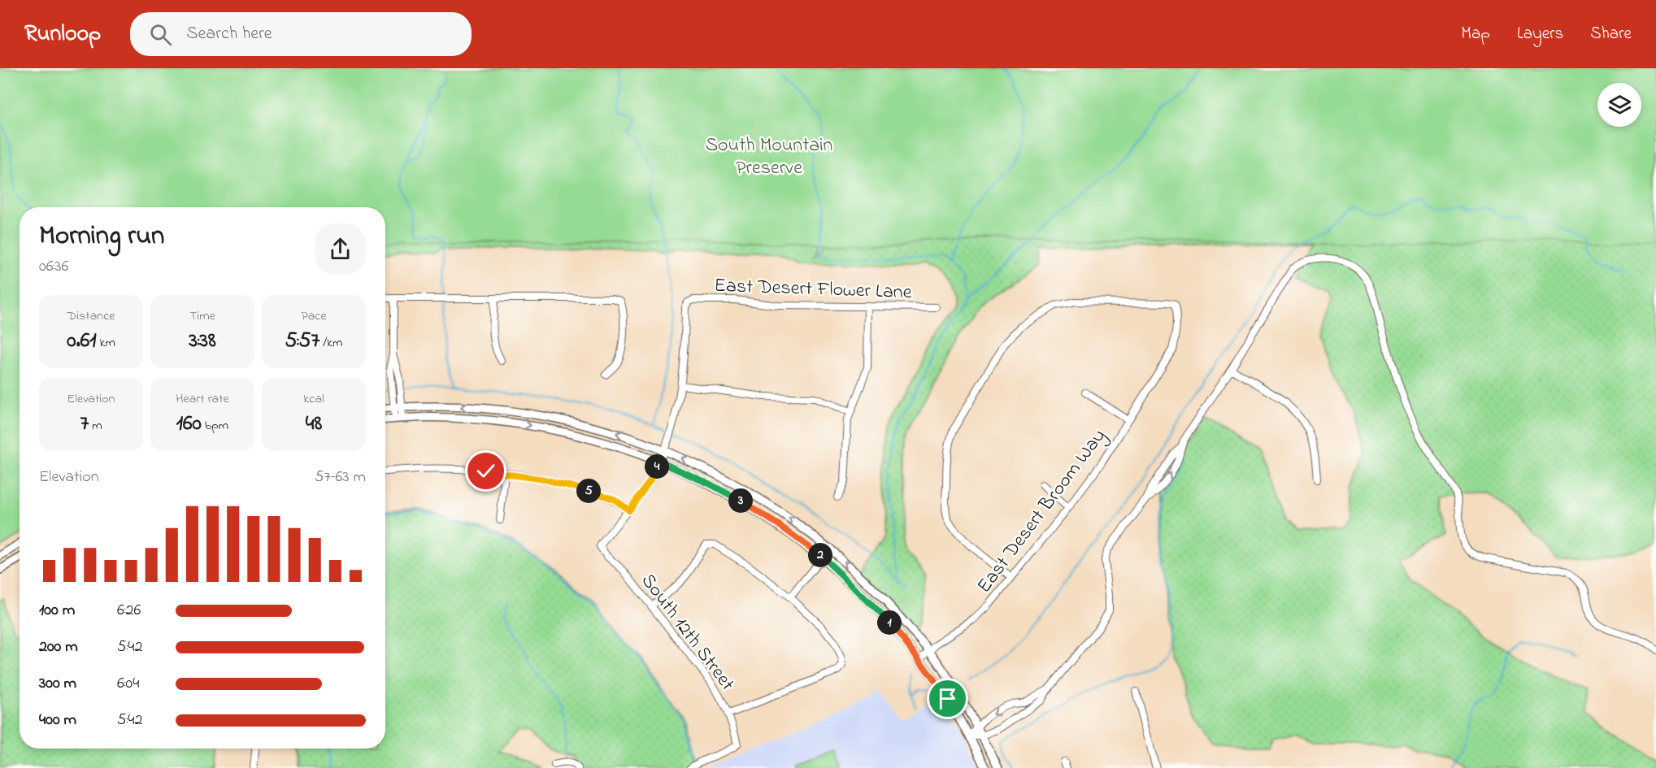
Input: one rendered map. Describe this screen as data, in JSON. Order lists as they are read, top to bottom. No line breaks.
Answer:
{"streets":{"street":["East Desert Flower Lane","East Desert Broom Way","South 12th Street"]},"parks":["South Mountain Preserve"],"page":{"header":"Runloop","search":"Search here","nav":["Map","Layers","Share"],"heading":["Morning run","06:36"],"stats":[["Distance","0.61 km"],["Time","3:38"],["Pace","5:57 /km"],["Elevation","7 m"],["Heart rate","160 bpm"],["kcal","48"]],"pins":["4","5","3","2","1"],"chart":["Elevation","57–63 m"],"list":[{"name":"100 m","note":"6:26"},{"name":"200 m","note":"5:42"},{"name":"300 m","note":"6:04"},{"name":"400 m","note":"5:42"}]}}
